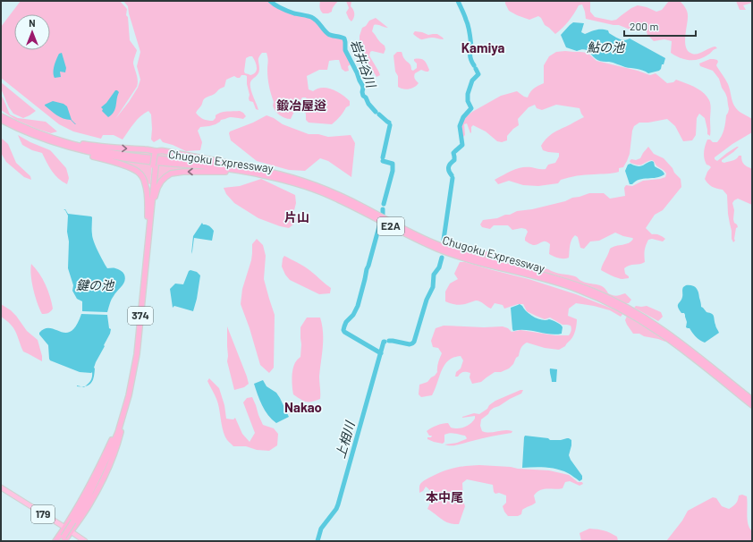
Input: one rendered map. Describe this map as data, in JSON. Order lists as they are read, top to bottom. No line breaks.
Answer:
{"streets":{"highway":["Chugoku Expressway","E2A","374","179"]},"districts":["Kamiya","鍛冶屋逧","片山","Nakao","本中尾"],"water":["鮎の池","岩井谷川","鍵の池","上相川"],"scale_bar":"200 m","north":"top"}
